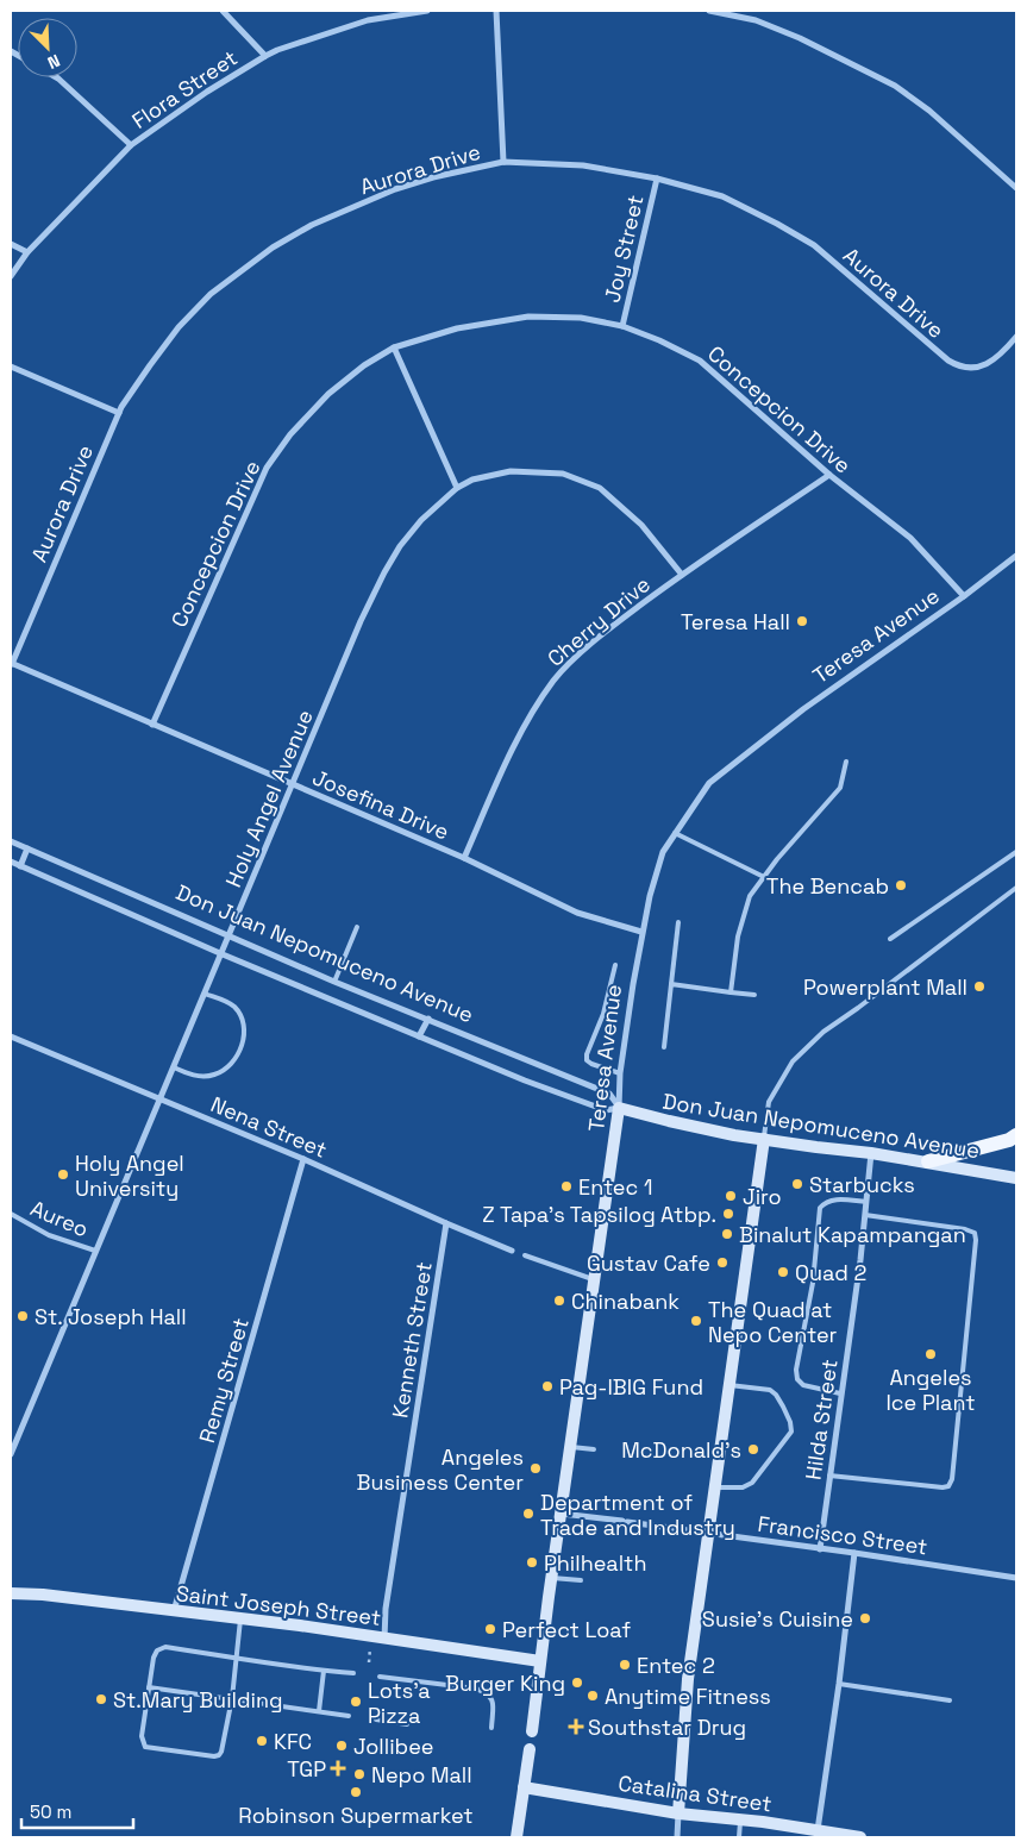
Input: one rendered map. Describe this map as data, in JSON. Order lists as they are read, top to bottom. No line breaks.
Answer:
{"streets":{"street":["Flora Street","Aurora Drive","Joy Street","Concepcion Drive","Cherry Drive","Teresa Avenue","Holy Angel Avenue","Josefina Drive","Don Juan Nepomuceno Avenue","Nena Street","Kenneth Street","Remy Street","Hilda Street","Francisco Street","Saint Joseph Street","Catalina Street"],"lane":["Aureo"]},"crossings":[["Aurora Drive","Joy Street"],["Aurora Drive","Josefina Drive"],["Joy Street","Concepcion Drive"],["Concepcion Drive","Cherry Drive"],["Concepcion Drive","Teresa Avenue"],["Concepcion Drive","Josefina Drive"],["Cherry Drive","Holy Angel Avenue"],["Cherry Drive","Josefina Drive"],["Teresa Avenue","Josefina Drive"],["Teresa Avenue","Don Juan Nepomuceno Avenue"],["Teresa Avenue","Francisco Street"],["Teresa Avenue","Saint Joseph Street"],["Holy Angel Avenue","Josefina Drive"],["Holy Angel Avenue","Don Juan Nepomuceno Avenue"],["Holy Angel Avenue","Nena Street"],["Holy Angel Avenue","Aureo"],["Don Juan Nepomuceno Avenue","Hilda Street"],["Nena Street","Kenneth Street"],["Nena Street","Remy Street"],["Kenneth Street","Saint Joseph Street"],["Remy Street","Saint Joseph Street"],["Hilda Street","Francisco Street"]],"places":{"other":["Teresa Hall","The Bencab","Powerplant Mall","Holy Angel University","Starbucks","Entec 1","Jiro","Z Tapa's Tapsilog Atbp.","Binalut Kapampangan","Gustav Cafe","Quad 2","Chinabank","St. Joseph Hall","The Quad at Nepo Center","Angeles Ice Plant","Pag-IBIG Fund","McDonald's","Angeles Business Center","Department of Trade and Industry","Philhealth","Susie's Cuisine","Perfect Loaf","Entec 2","Burger King","Anytime Fitness","St.Mary Building","Lots'a Pizza","KFC","Jollibee","Nepo Mall","Robinson Supermarket"],"health":["Southstar Drug","TGP"]},"scale_bar":"50 m","north":"bottom right"}
